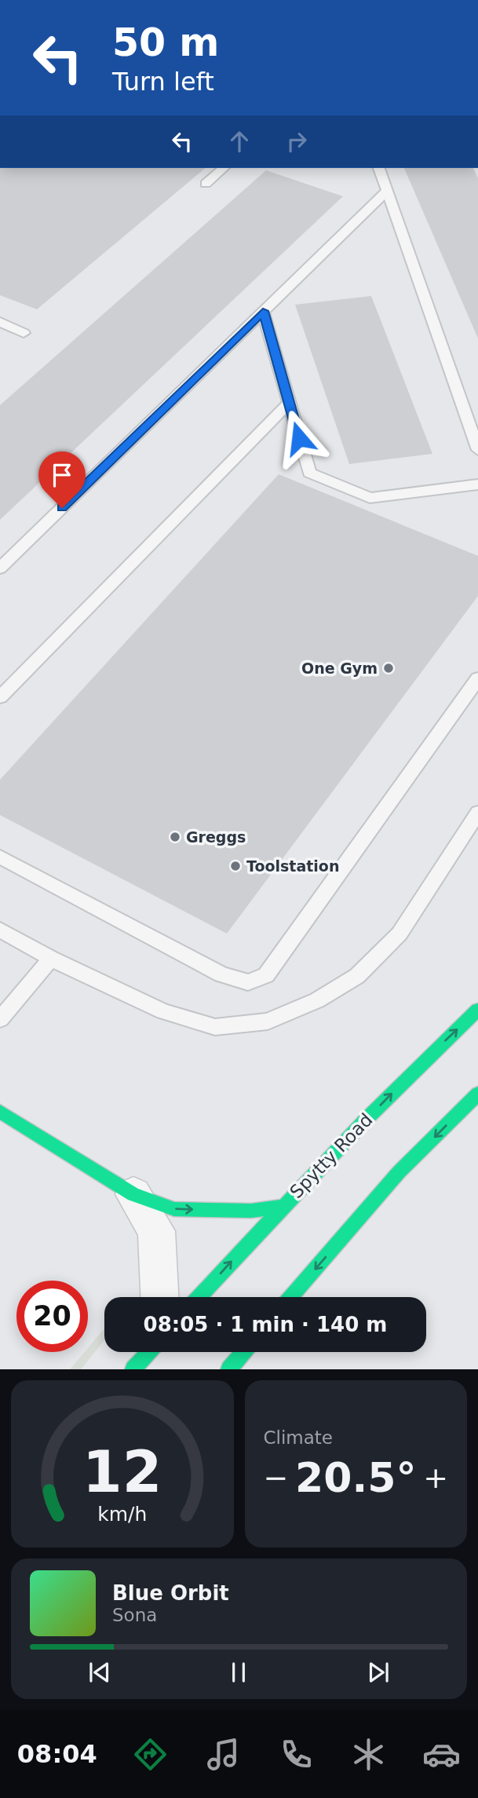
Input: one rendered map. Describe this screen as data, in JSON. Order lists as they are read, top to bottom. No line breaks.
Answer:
{"streets":{"main road":["Spytty Road"]},"places":["One Gym","Greggs","Toolstation"],"page":{"turn":["50 m","Turn left"],"limit":"20","trip":"08:05 · 1 min · 140 m","tile":"Climate","heat":["−","20.5°","+"],"song":["Blue Orbit","Sona"],"tabs":"08:04","gauge":["12","km/h"]}}
